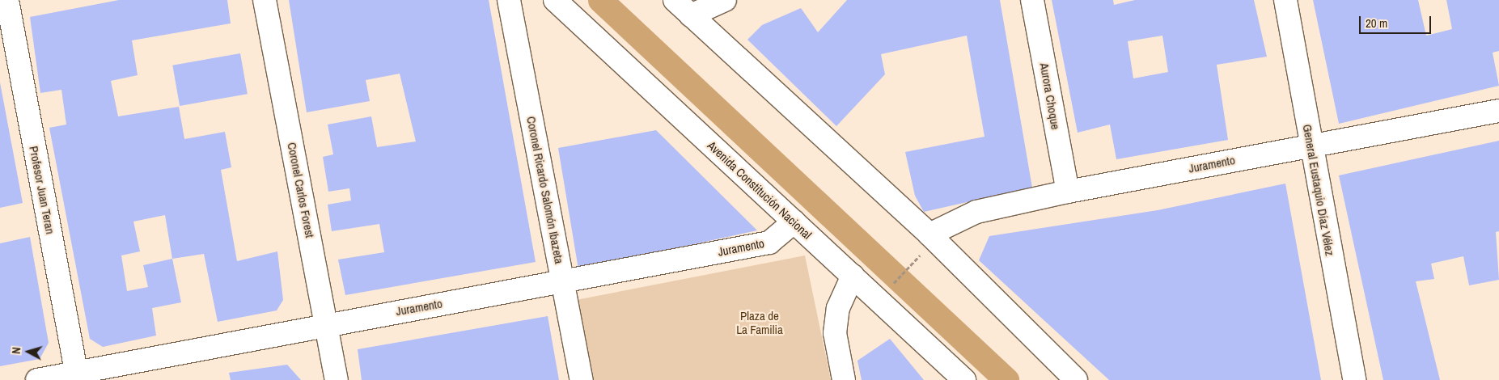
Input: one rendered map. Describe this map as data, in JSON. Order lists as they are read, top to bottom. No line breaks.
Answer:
{"streets":{"street":["Aurora Choque","Juramento","Profesor Juan Teran","Coronel Carlos Forest","Coronel Ricardo Salomón Ibazeta","Avenida Constitución Nacional","General Eustaquio Díaz Vélez"]},"crossings":[["Aurora Choque","Juramento"],["Juramento","Profesor Juan Teran"],["Juramento","Coronel Carlos Forest"],["Juramento","Coronel Ricardo Salomón Ibazeta"],["Juramento","Avenida Constitución Nacional"],["Juramento","General Eustaquio Díaz Vélez"]],"parks":["Plaza de La Familia"],"scale_bar":"20 m","north":"left"}
